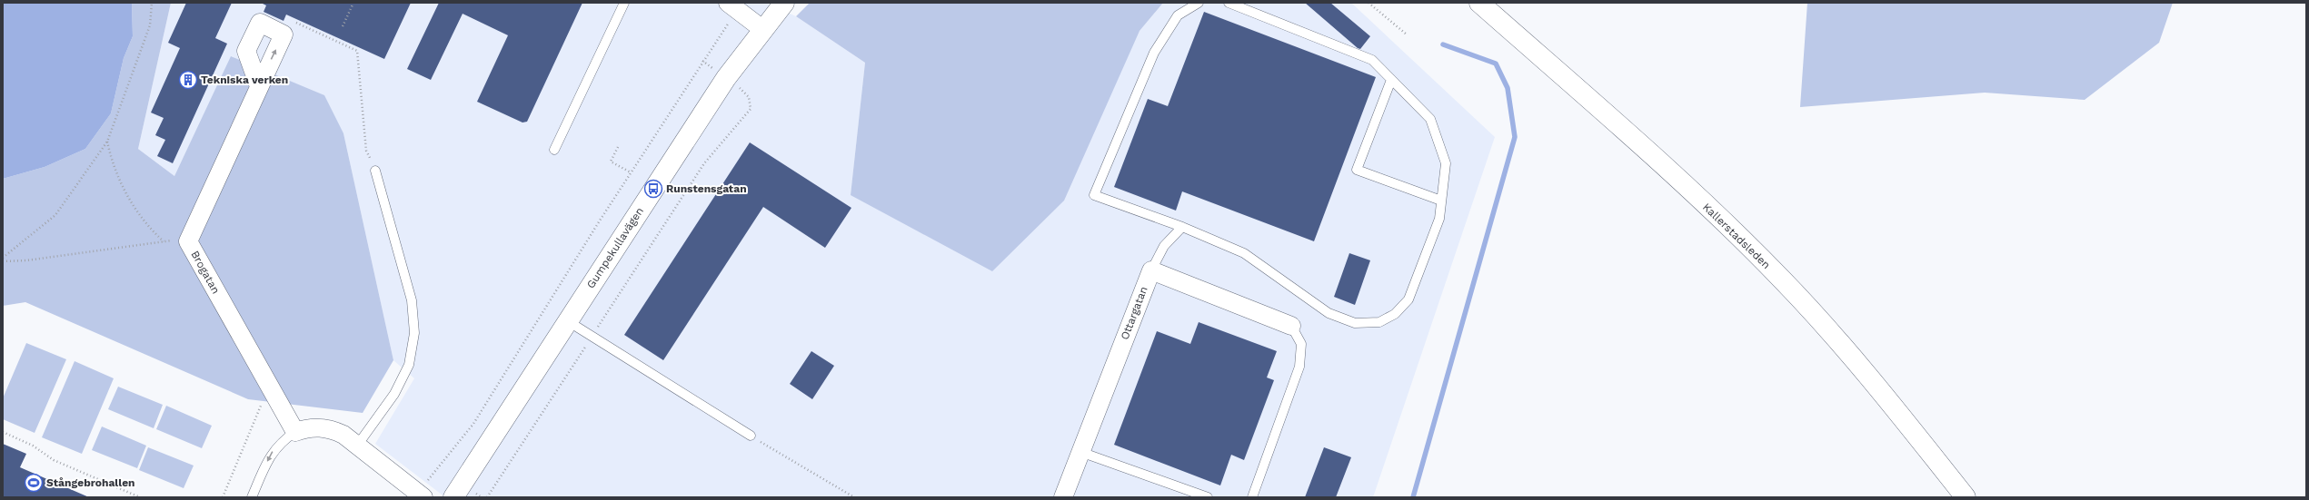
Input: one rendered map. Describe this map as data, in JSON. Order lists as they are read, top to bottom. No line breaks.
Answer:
{"streets":{"main road":["Kallerstadsleden","Gumpekullavägen"],"street":["Brogatan","Ottargatan"]},"places":{"building":["Tekniska verken"],"bus stop":["Runstensgatan"],"sports":["Stångebrohallen"]}}
